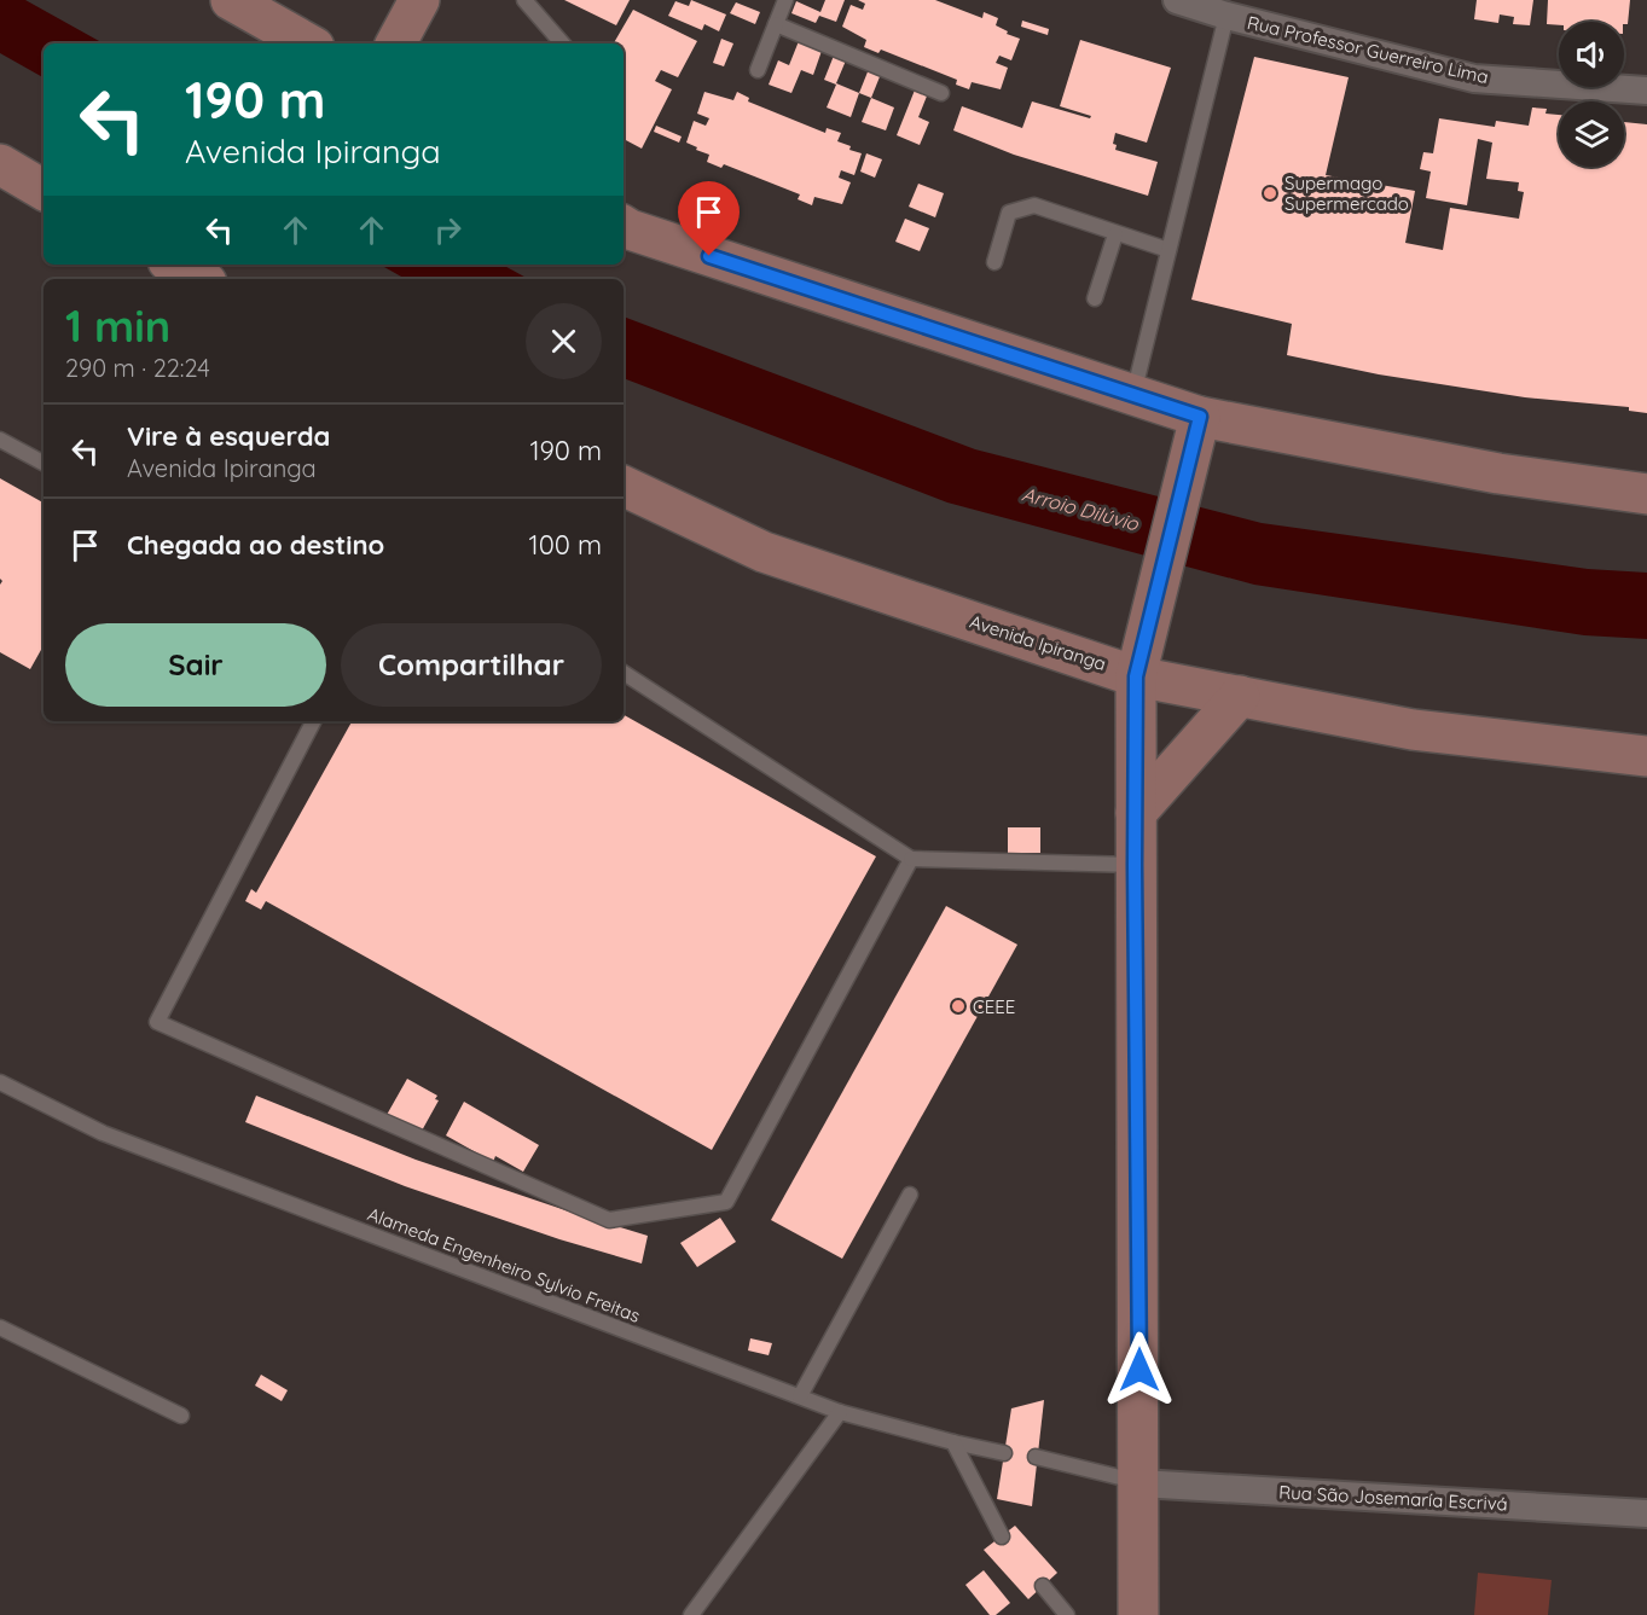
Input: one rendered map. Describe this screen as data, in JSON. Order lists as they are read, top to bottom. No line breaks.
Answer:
{"streets":{"main road":["Avenida Ipiranga"],"street":["Rua Professor Guerreiro Lima","Rua São Josemaría Escrivá"],"lane":["Alameda Engenheiro Sylvio Freitas"]},"water":["Arroio Dilúvio"],"places":["Supermago Supermercado","CEEE"],"page":{"turn":["190 m","Avenida Ipiranga"],"heading":["1 min","290 m · 22:24"],"list":[{"name":"Vire à esquerda","note":"Avenida Ipiranga","value":"190 m"},{"name":"Chegada ao destino","value":"100 m"}],"buttons":["Sair","Compartilhar"]}}
